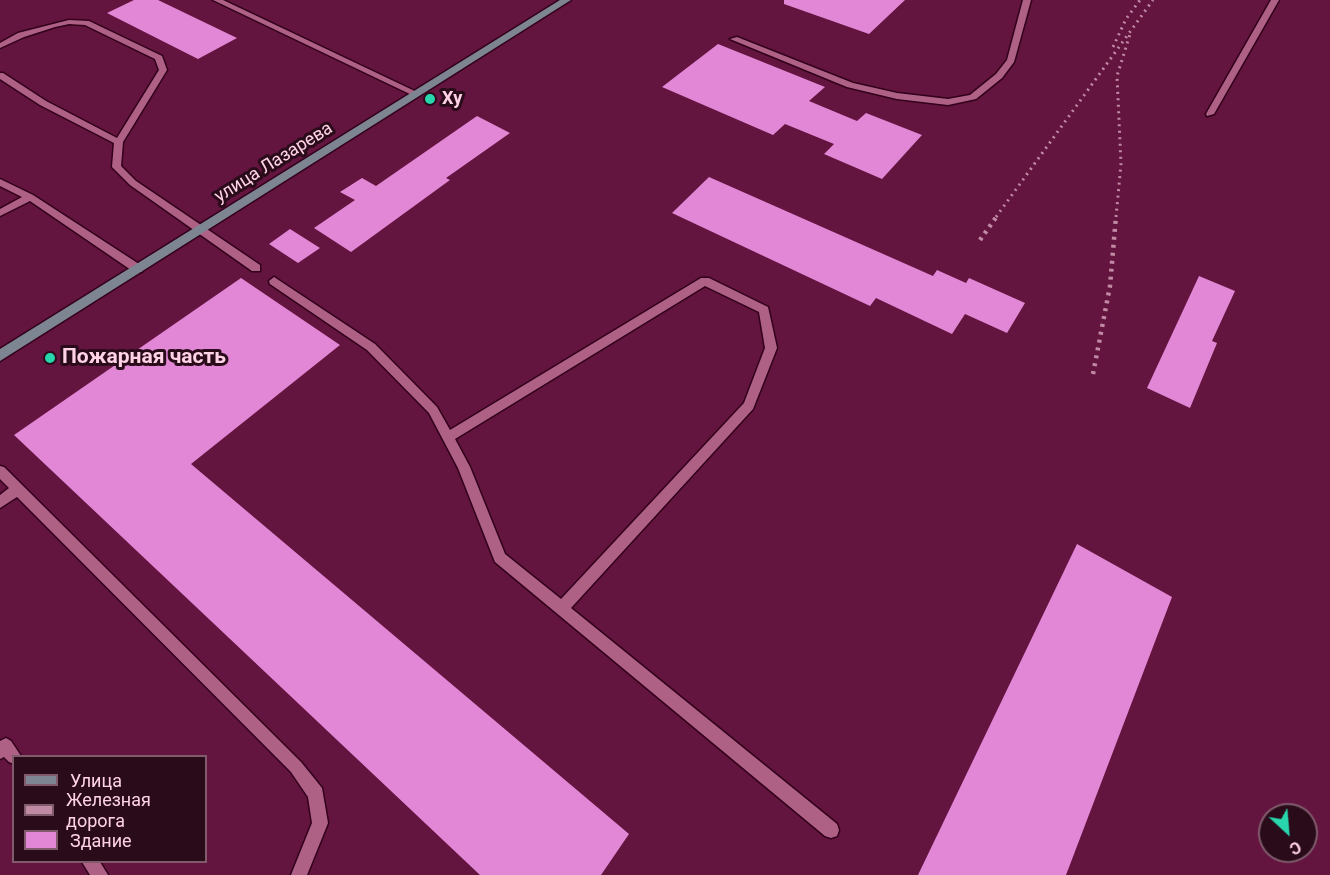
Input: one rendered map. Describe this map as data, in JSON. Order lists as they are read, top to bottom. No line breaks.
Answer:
{"streets":{"main road":["улица Лазарева"]},"places":["Xy","Пожарная часть"],"legend":["Улица","Железная дорога","Здание"],"north":"bottom right"}
